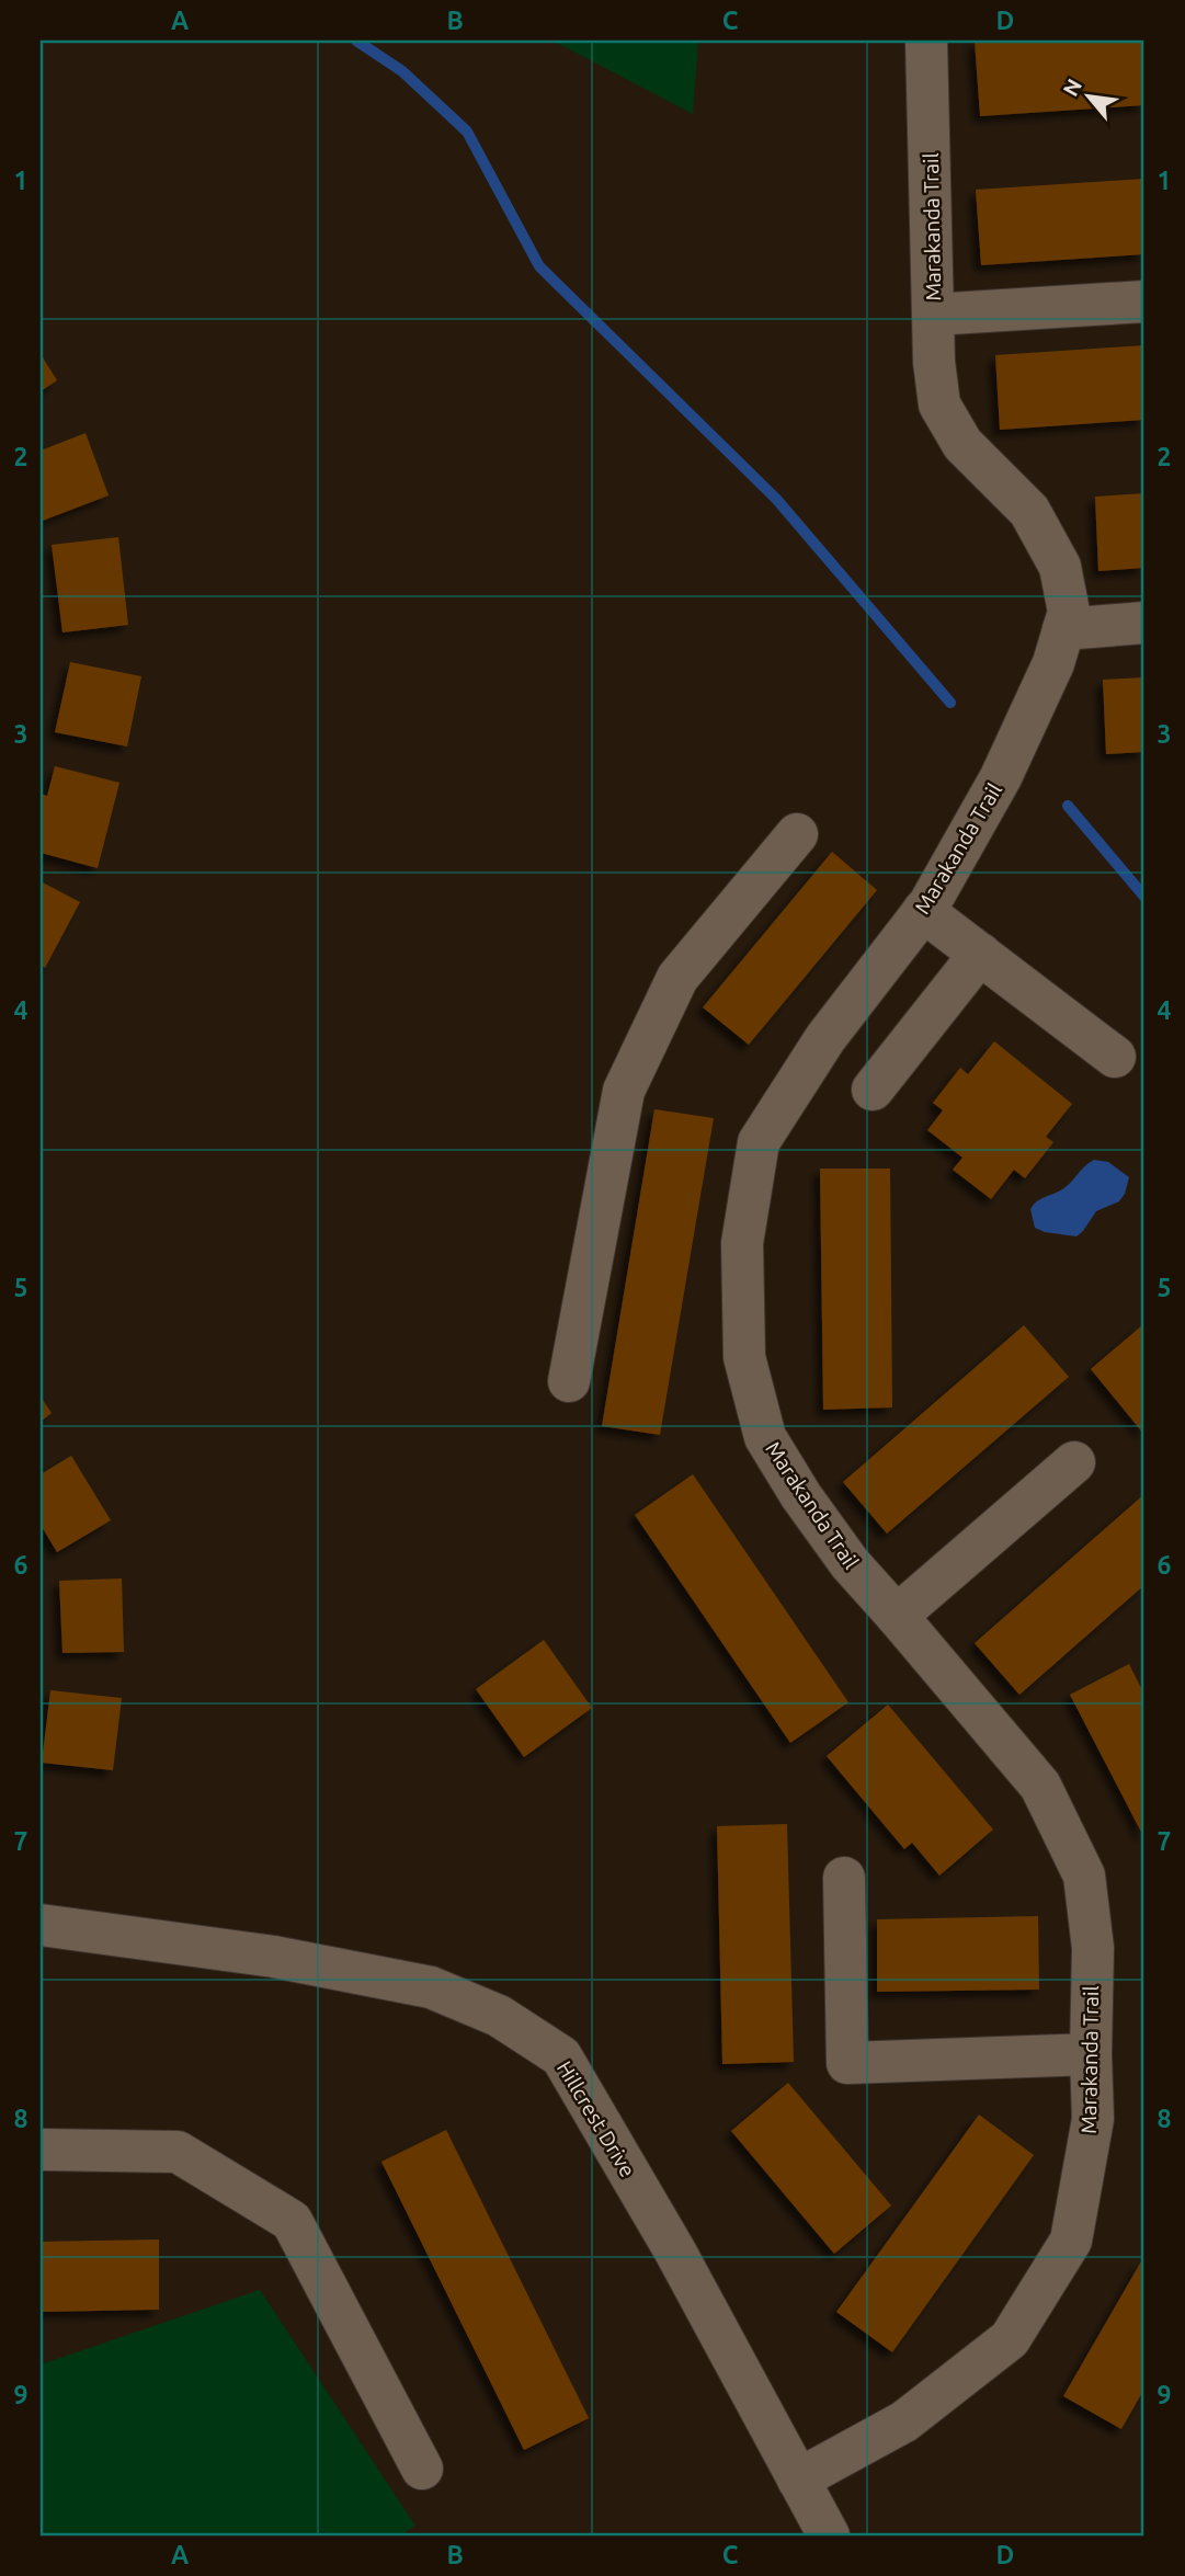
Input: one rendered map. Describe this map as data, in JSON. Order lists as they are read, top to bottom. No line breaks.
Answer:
{"streets":{"street":["Marakanda Trail","Hillcrest Drive"]},"crossings":[["Marakanda Trail","Hillcrest Drive"]],"north":"top left","grid":{"columns":["A","B","C","D"],"rows":["1","2","3","4","5","6","7","8","9"]}}
